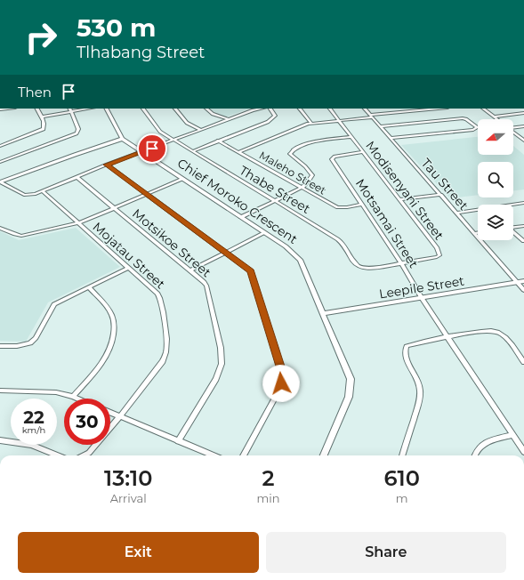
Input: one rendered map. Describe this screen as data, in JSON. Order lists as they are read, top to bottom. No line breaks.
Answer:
{"streets":{"street":["Maleho Street","Tau Street","Thabe Street","Modisenyani Street","Chief Moroko Crescent","Motsamai Street","Motsikoe Street","Mojatau Street","Leepile Street"]},"crossings":[["Maleho Street","Motsamai Street"],["Tau Street","Leepile Street"],["Thabe Street","Modisenyani Street"],["Thabe Street","Motsamai Street"],["Modisenyani Street","Motsamai Street"],["Chief Moroko Crescent","Mojatau Street"],["Chief Moroko Crescent","Leepile Street"],["Motsamai Street","Leepile Street"],["Motsikoe Street","Mojatau Street"]],"north":"left","page":{"turn":["530 m","Tlhabang Street"],"then":"Then","speed":"22 km/h","limit":"30","eta":["13:10","Arrival","2","min","610","m"],"buttons":["Exit","Share"]}}
